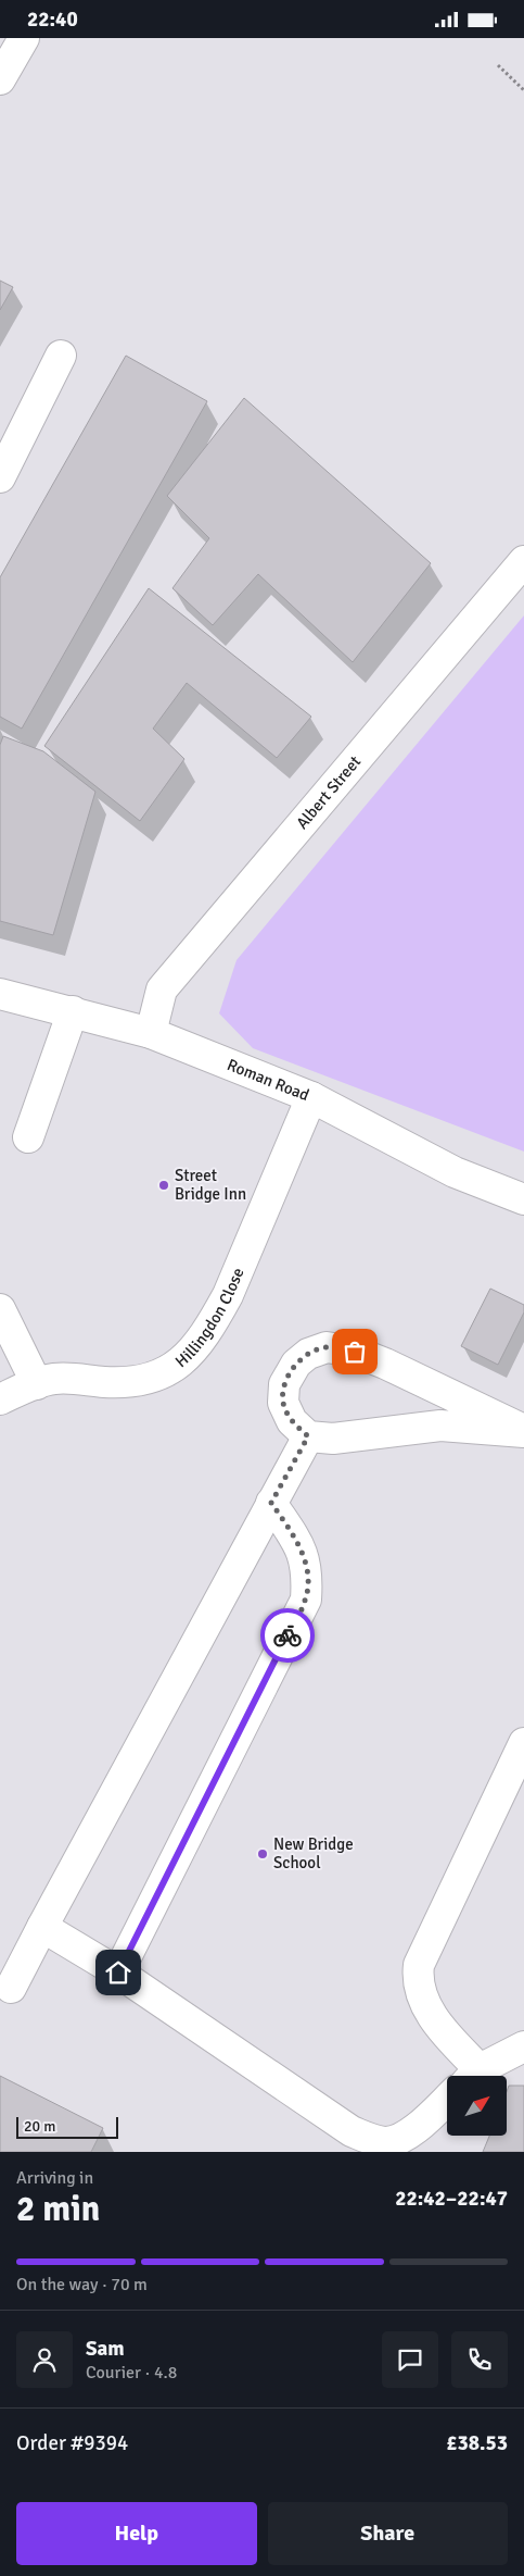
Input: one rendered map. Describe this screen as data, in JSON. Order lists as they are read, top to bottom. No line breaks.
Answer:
{"streets":{"street":["Albert Street","Roman Road","Hillingdon Close"]},"crossings":[["Albert Street","Roman Road"],["Roman Road","Hillingdon Close"]],"places":["Street Bridge Inn","New Bridge School"],"scale_bar":"20 m","north":"top right","page":{"status":"22:40","scale":"20 m","heading":["2 min","Arriving in","22:42–22:47"],"panel":["Sam","Courier · 4.8","Order #9394","£38.53"],"bar":"On the way · 70 m","buttons":["Help","Share"]}}
